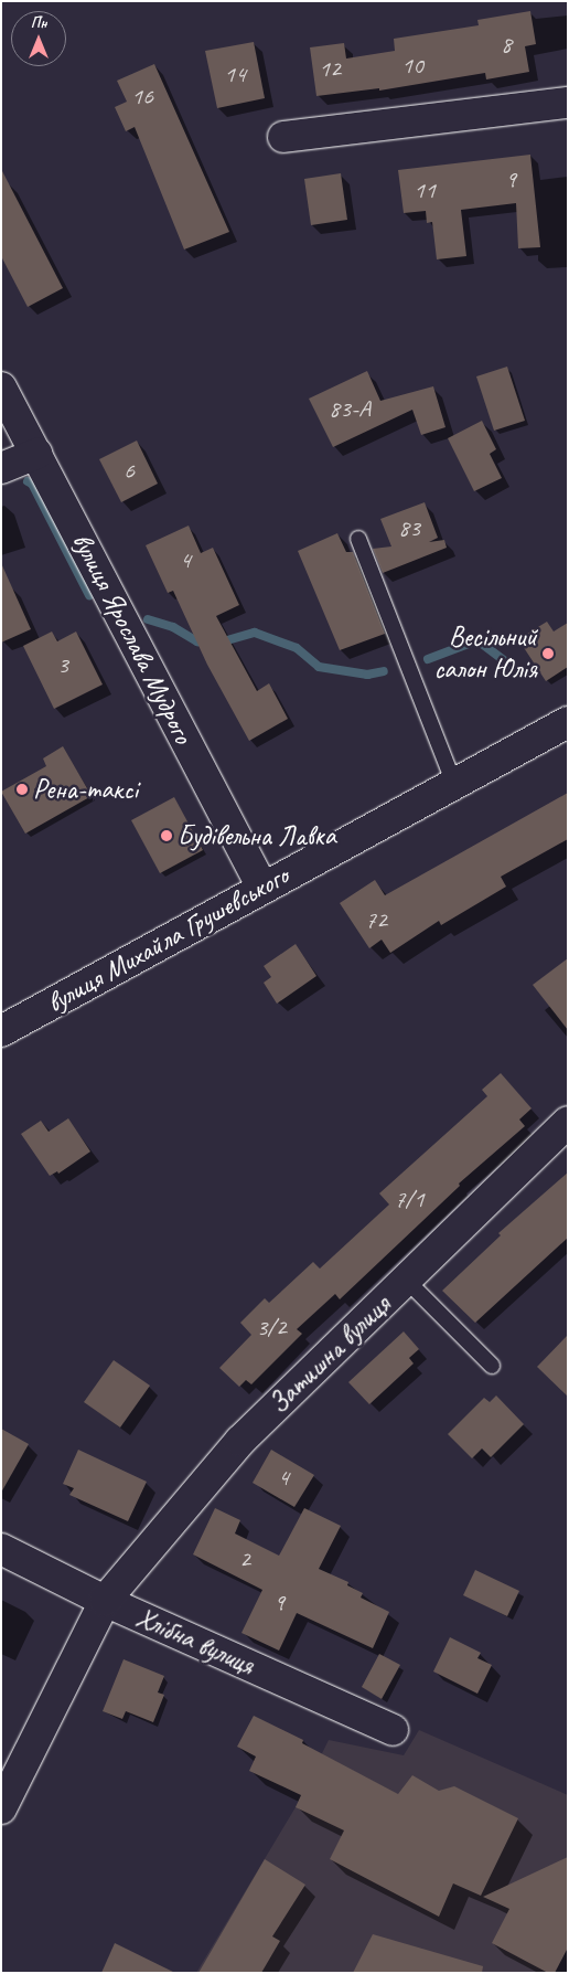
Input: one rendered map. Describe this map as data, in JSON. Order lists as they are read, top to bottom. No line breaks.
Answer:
{"streets":{"street":["вулиця Ярослава Мудрого","вулиця Михайла Грушевського","Затишна вулиця","Хлібна вулиця"]},"crossings":[["вулиця Ярослава Мудрого","вулиця Михайла Грушевського"],["Затишна вулиця","Хлібна вулиця"]],"places":["Весільний салон Юлія","Рена-таксі","Будівельна Лавка"],"house_numbers":["8","10","12","14","16","9","11","83-А","6","83","4","3","72","7/1","3/2","4","2","9"],"north":"top"}
